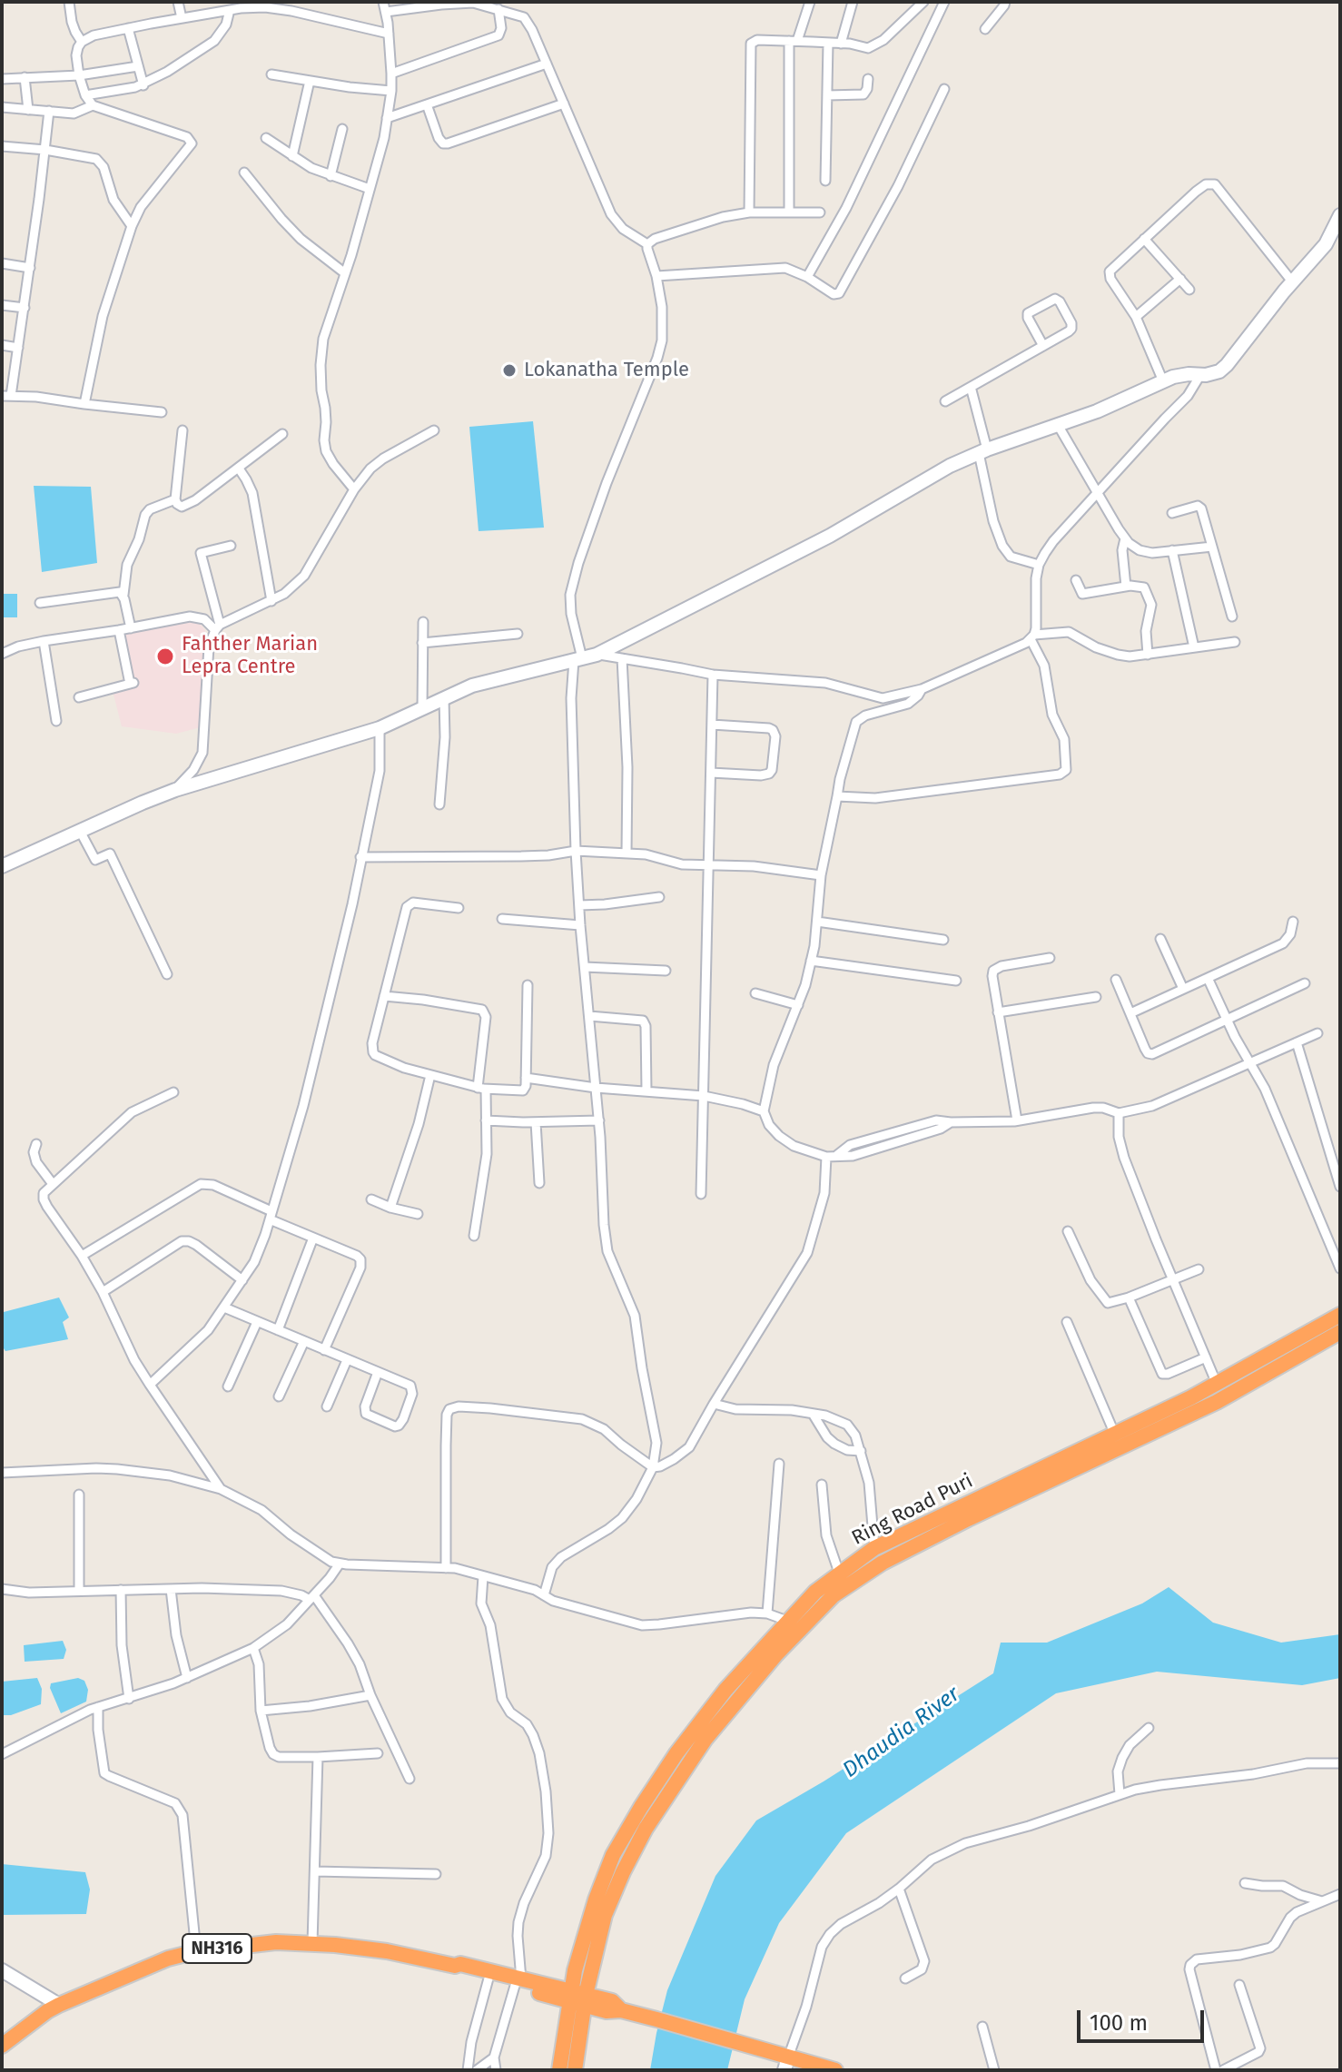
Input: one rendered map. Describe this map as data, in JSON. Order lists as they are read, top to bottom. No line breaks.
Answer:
{"streets":{"highway":["Ring Road Puri","NH316"]},"crossings":[["Ring Road Puri","NH316"]],"water":["Dhaudia River"],"places":["Lokanatha Temple","Fahther Marian Lepra Centre"],"scale_bar":"100 m"}
